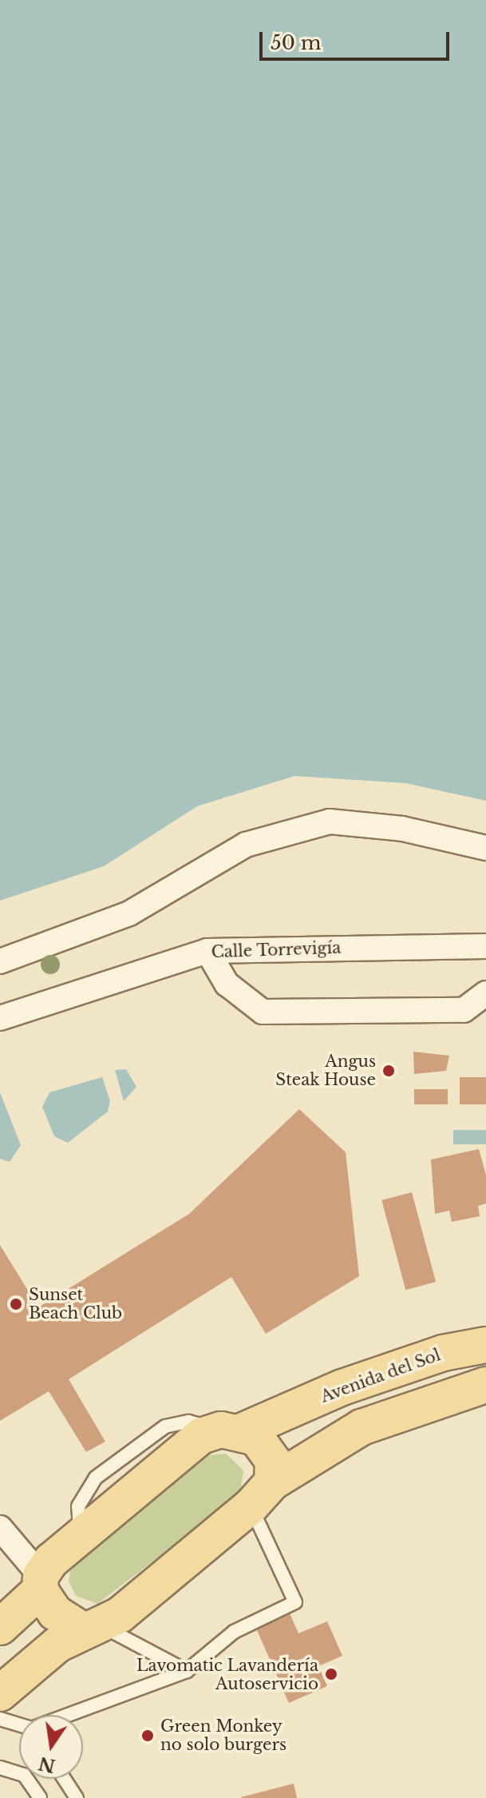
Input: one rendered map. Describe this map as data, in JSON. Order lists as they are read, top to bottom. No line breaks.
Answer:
{"streets":{"main road":["Avenida del Sol"],"street":["Calle Torrevigía"]},"places":["Angus Steak House","Sunset Beach Club","Lavomatic Lavandería Autoservicio","Green Monkey no solo burgers"],"scale_bar":"50 m","north":"bottom"}
